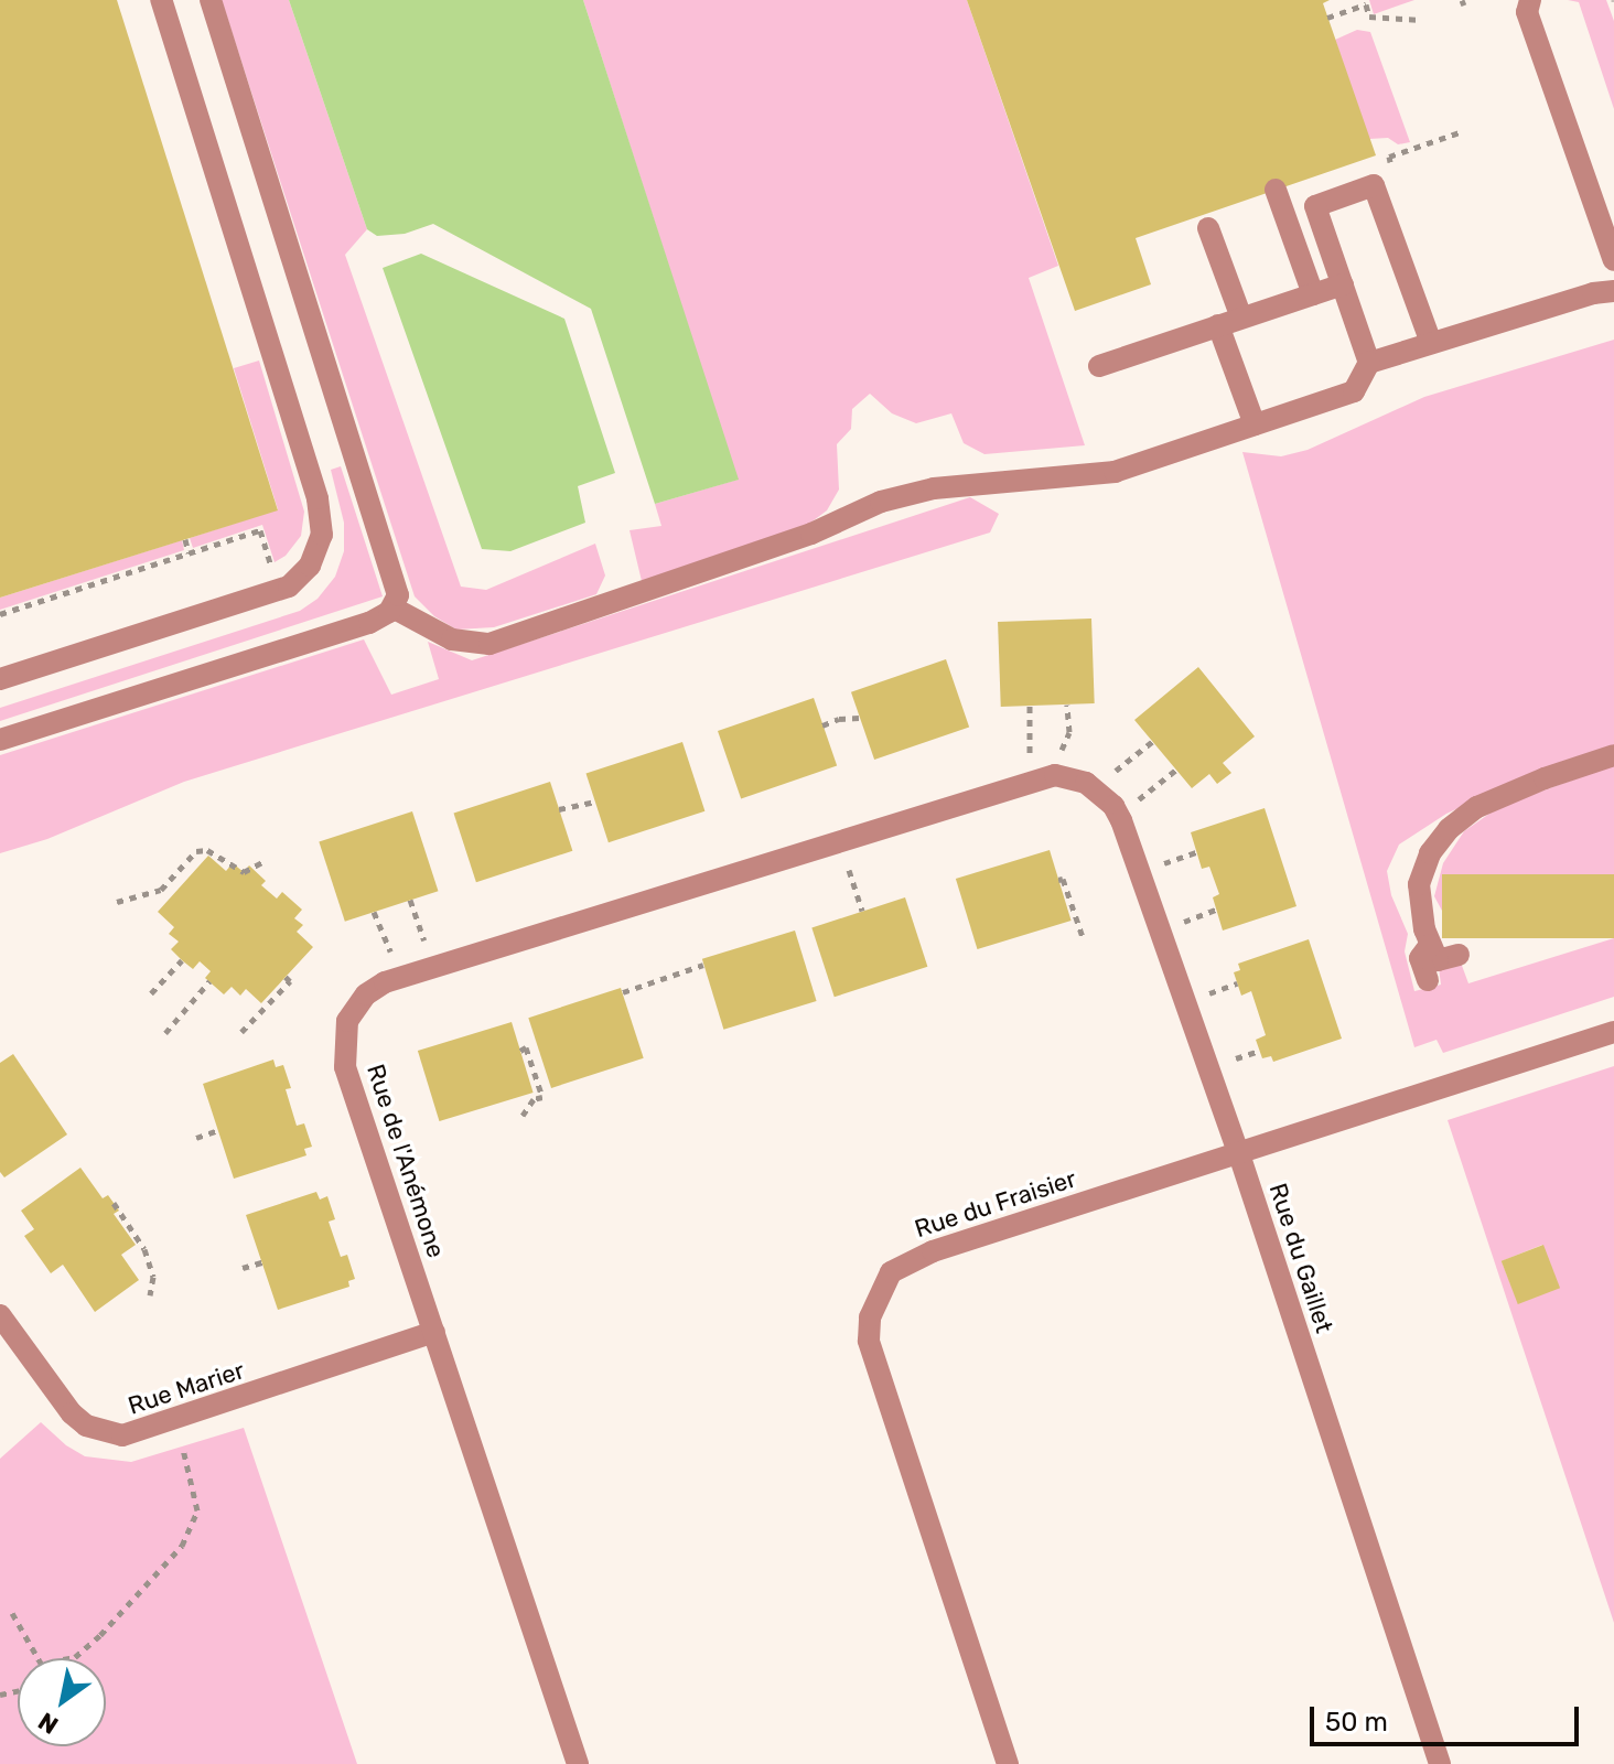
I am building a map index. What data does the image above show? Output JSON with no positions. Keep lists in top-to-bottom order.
{
  "streets": {
    "street": [
      "Rue de l'Anémone",
      "Rue du Fraisier",
      "Rue du Gaillet",
      "Rue Marier"
    ]
  },
  "crossings": [
    ["Rue de l'Anémone", "Rue du Gaillet"],
    ["Rue de l'Anémone", "Rue Marier"],
    ["Rue du Fraisier", "Rue du Gaillet"]
  ],
  "scale_bar": "50 m",
  "north": "bottom left"
}
